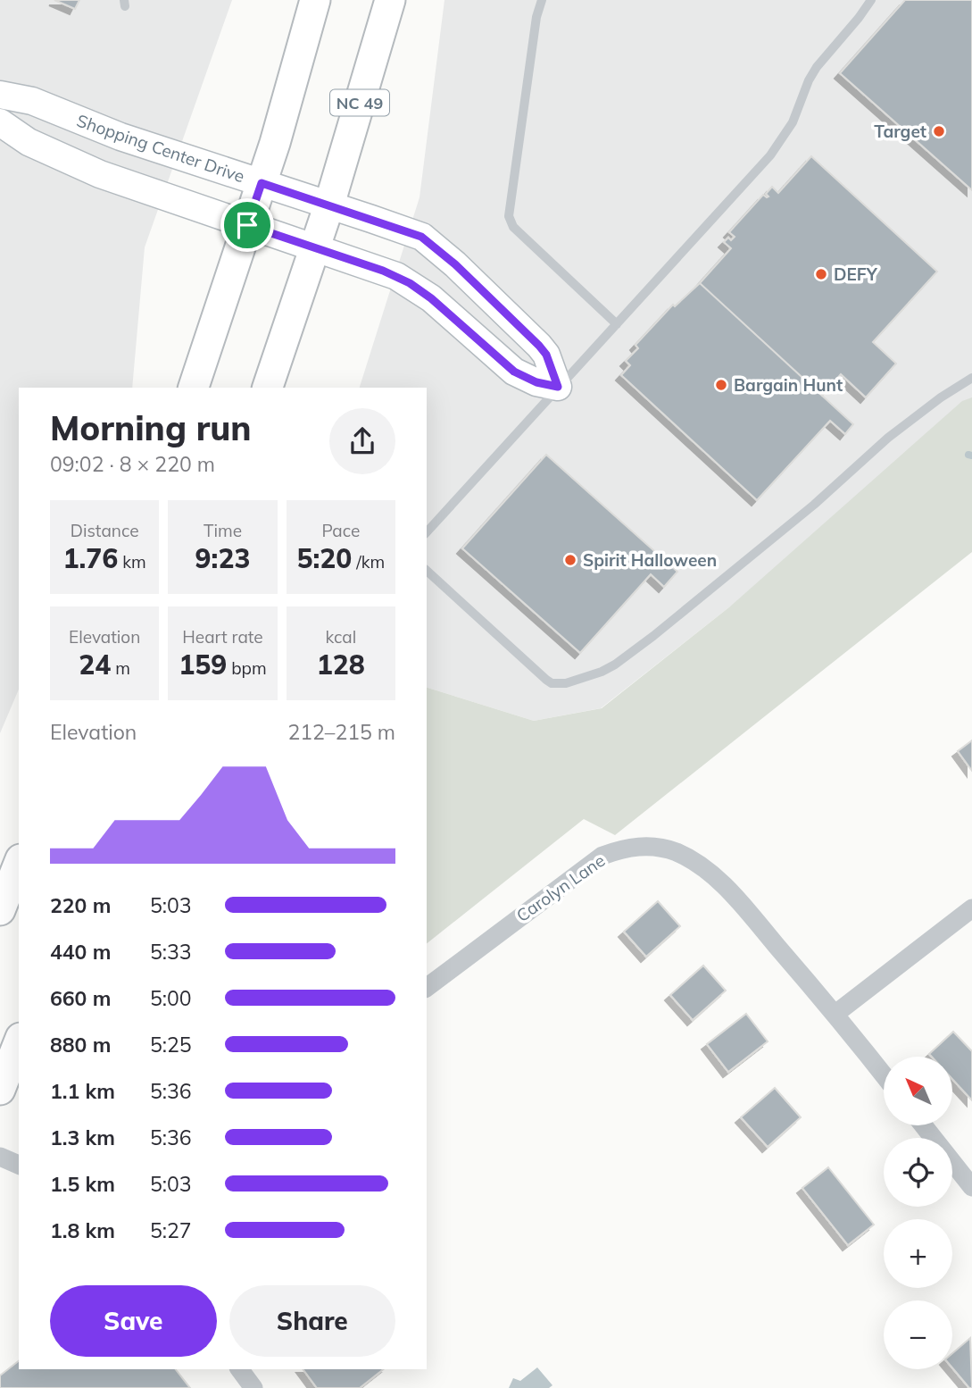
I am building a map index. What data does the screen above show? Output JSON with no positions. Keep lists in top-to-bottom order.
{
  "streets": {
    "main road": ["NC 49"],
    "street": ["Shopping Center Drive", "Carolyn Lane"]
  },
  "crossings": [
    ["NC 49", "Shopping Center Drive"]
  ],
  "places": [
    "Target",
    "DEFY",
    "Bargain Hunt",
    "Spirit Halloween"
  ],
  "north": "top left",
  "page": {
    "heading": ["Morning run", "09:02 · 8 × 220 m"],
    "stats": [
      ["Distance", "1.76 km"],
      ["Time", "9:23"],
      ["Pace", "5:20 /km"],
      ["Elevation", "24 m"],
      ["Heart rate", "159 bpm"],
      ["kcal", "128"]
    ],
    "chart": ["Elevation", "212–215 m"],
    "list": [
      {
        "name": "220 m",
        "note": "5:03"
      },
      {
        "name": "440 m",
        "note": "5:33"
      },
      {
        "name": "660 m",
        "note": "5:00"
      },
      {
        "name": "880 m",
        "note": "5:25"
      },
      {
        "name": "1.1 km",
        "note": "5:36"
      },
      {
        "name": "1.3 km",
        "note": "5:36"
      },
      {
        "name": "1.5 km",
        "note": "5:03"
      },
      {
        "name": "1.8 km",
        "note": "5:27"
      }
    ],
    "map_buttons": ["+", "−"],
    "buttons": ["Save", "Share"]
  }
}
